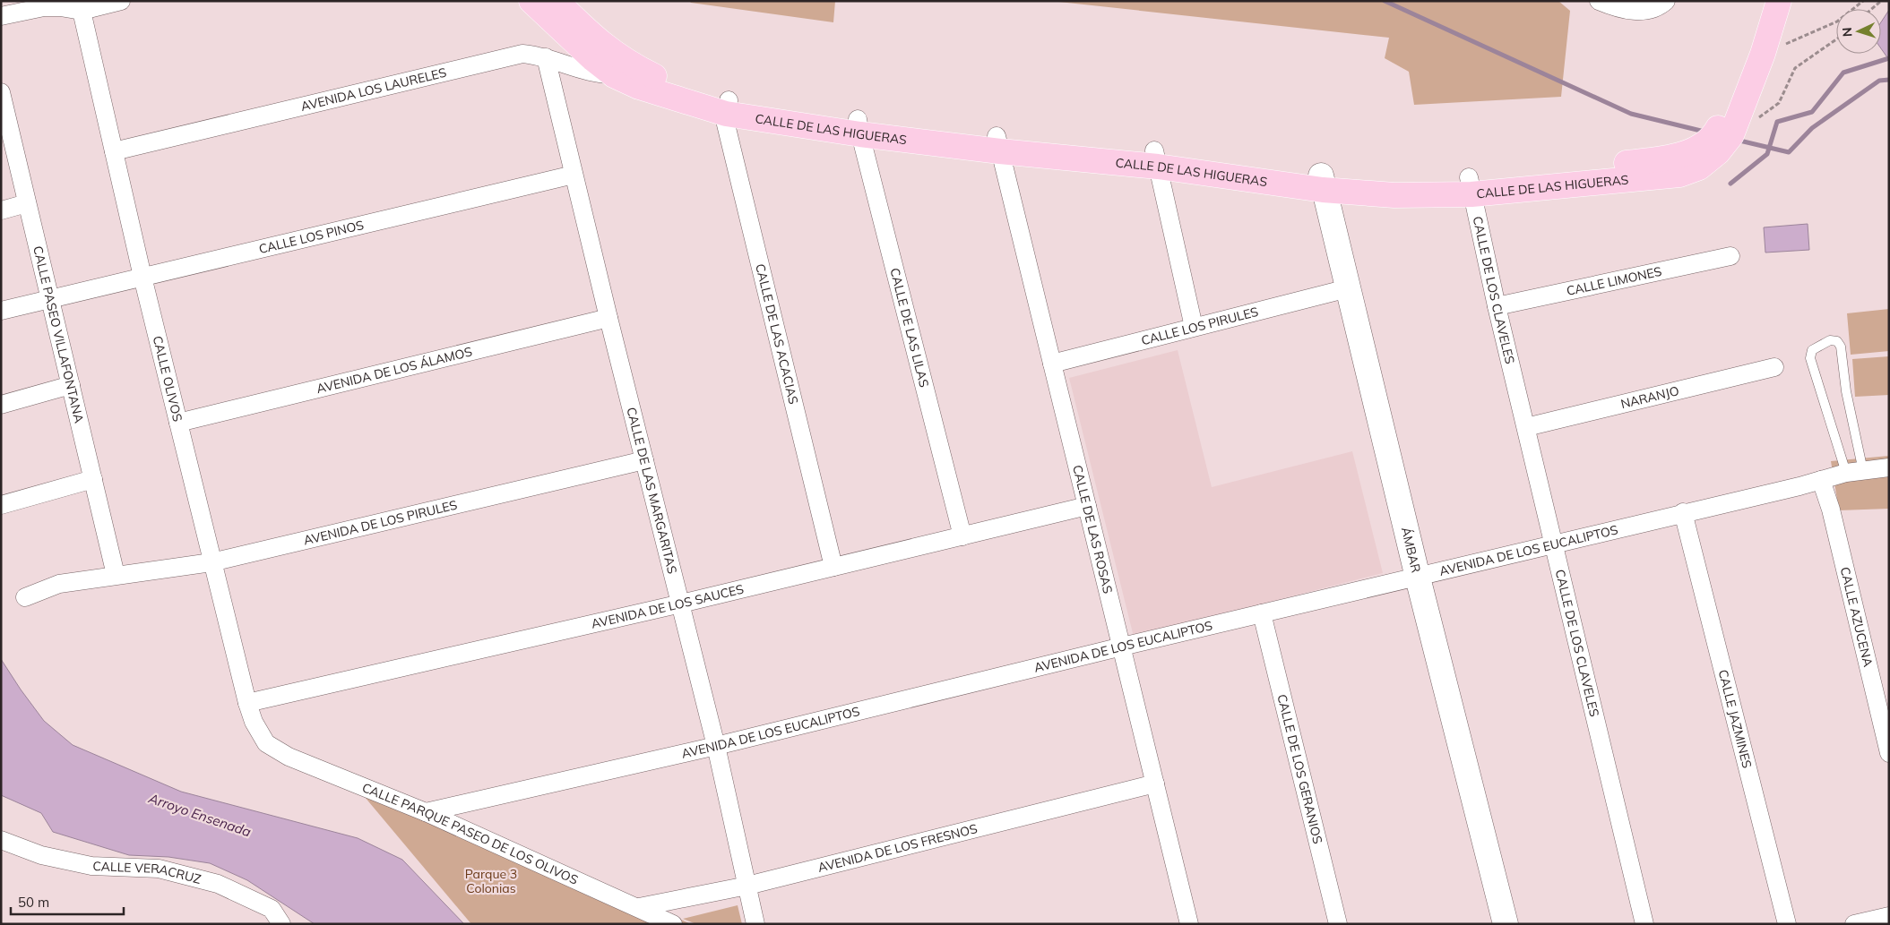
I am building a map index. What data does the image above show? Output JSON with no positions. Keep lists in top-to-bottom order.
{
  "streets": {
    "main road": ["CALLE DE LAS HIGUERAS", "ÁMBAR"],
    "street": [
      "AVENIDA LOS LAURELES",
      "CALLE LOS PINOS",
      "CALLE LIMONES",
      "CALLE DE LOS CLAVELES",
      "CALLE LOS PIRULES",
      "CALLE DE LAS LILAS",
      "CALLE DE LAS ACACIAS",
      "CALLE PASEO VILLAFONTANA",
      "AVENIDA DE LOS ÁLAMOS",
      "CALLE OLIVOS",
      "NARANJO",
      "CALLE DE LAS MARGARITAS",
      "AVENIDA DE LOS PIRULES",
      "CALLE DE LAS ROSAS",
      "AVENIDA DE LOS EUCALIPTOS",
      "AVENIDA DE LOS SAUCES",
      "CALLE AZUCENA",
      "CALLE JAZMINES",
      "CALLE DE LOS GERANIOS",
      "CALLE PARQUE PASEO DE LOS OLIVOS",
      "AVENIDA DE LOS FRESNOS",
      "CALLE VERACRUZ"
    ]
  },
  "crossings": [
    ["AVENIDA LOS LAURELES", "CALLE DE LAS HIGUERAS"],
    ["AVENIDA LOS LAURELES", "CALLE OLIVOS"],
    ["AVENIDA LOS LAURELES", "CALLE DE LAS MARGARITAS"],
    ["CALLE DE LAS HIGUERAS", "CALLE DE LOS CLAVELES"],
    ["CALLE DE LAS HIGUERAS", "CALLE DE LAS LILAS"],
    ["CALLE DE LAS HIGUERAS", "CALLE DE LAS ACACIAS"],
    ["CALLE DE LAS HIGUERAS", "CALLE DE LAS ROSAS"],
    ["CALLE DE LAS HIGUERAS", "ÁMBAR"],
    ["CALLE LOS PINOS", "CALLE PASEO VILLAFONTANA"],
    ["CALLE LOS PINOS", "CALLE OLIVOS"],
    ["CALLE LOS PINOS", "CALLE DE LAS MARGARITAS"],
    ["CALLE LIMONES", "CALLE DE LOS CLAVELES"],
    ["CALLE DE LOS CLAVELES", "NARANJO"],
    ["CALLE DE LOS CLAVELES", "AVENIDA DE LOS EUCALIPTOS"],
    ["CALLE LOS PIRULES", "CALLE DE LAS ROSAS"],
    ["CALLE LOS PIRULES", "ÁMBAR"],
    ["CALLE DE LAS LILAS", "AVENIDA DE LOS SAUCES"],
    ["CALLE DE LAS ACACIAS", "AVENIDA DE LOS SAUCES"],
    ["CALLE PASEO VILLAFONTANA", "AVENIDA DE LOS PIRULES"],
    ["AVENIDA DE LOS ÁLAMOS", "CALLE OLIVOS"],
    ["AVENIDA DE LOS ÁLAMOS", "CALLE DE LAS MARGARITAS"],
    ["CALLE OLIVOS", "AVENIDA DE LOS PIRULES"],
    ["CALLE OLIVOS", "AVENIDA DE LOS SAUCES"],
    ["CALLE OLIVOS", "CALLE PARQUE PASEO DE LOS OLIVOS"],
    ["CALLE DE LAS MARGARITAS", "AVENIDA DE LOS PIRULES"],
    ["CALLE DE LAS MARGARITAS", "AVENIDA DE LOS EUCALIPTOS"],
    ["CALLE DE LAS MARGARITAS", "AVENIDA DE LOS SAUCES"],
    ["CALLE DE LAS MARGARITAS", "AVENIDA DE LOS FRESNOS"],
    ["CALLE DE LAS ROSAS", "AVENIDA DE LOS EUCALIPTOS"],
    ["CALLE DE LAS ROSAS", "AVENIDA DE LOS SAUCES"],
    ["CALLE DE LAS ROSAS", "AVENIDA DE LOS FRESNOS"],
    ["ÁMBAR", "AVENIDA DE LOS EUCALIPTOS"],
    ["AVENIDA DE LOS EUCALIPTOS", "CALLE AZUCENA"],
    ["AVENIDA DE LOS EUCALIPTOS", "CALLE JAZMINES"],
    ["AVENIDA DE LOS EUCALIPTOS", "CALLE DE LOS GERANIOS"],
    ["AVENIDA DE LOS EUCALIPTOS", "CALLE PARQUE PASEO DE LOS OLIVOS"],
    ["CALLE PARQUE PASEO DE LOS OLIVOS", "AVENIDA DE LOS FRESNOS"]
  ],
  "water": ["Arroyo Ensenada"],
  "parks": ["Parque 3 Colonias"],
  "scale_bar": "50 m",
  "north": "left"
}
